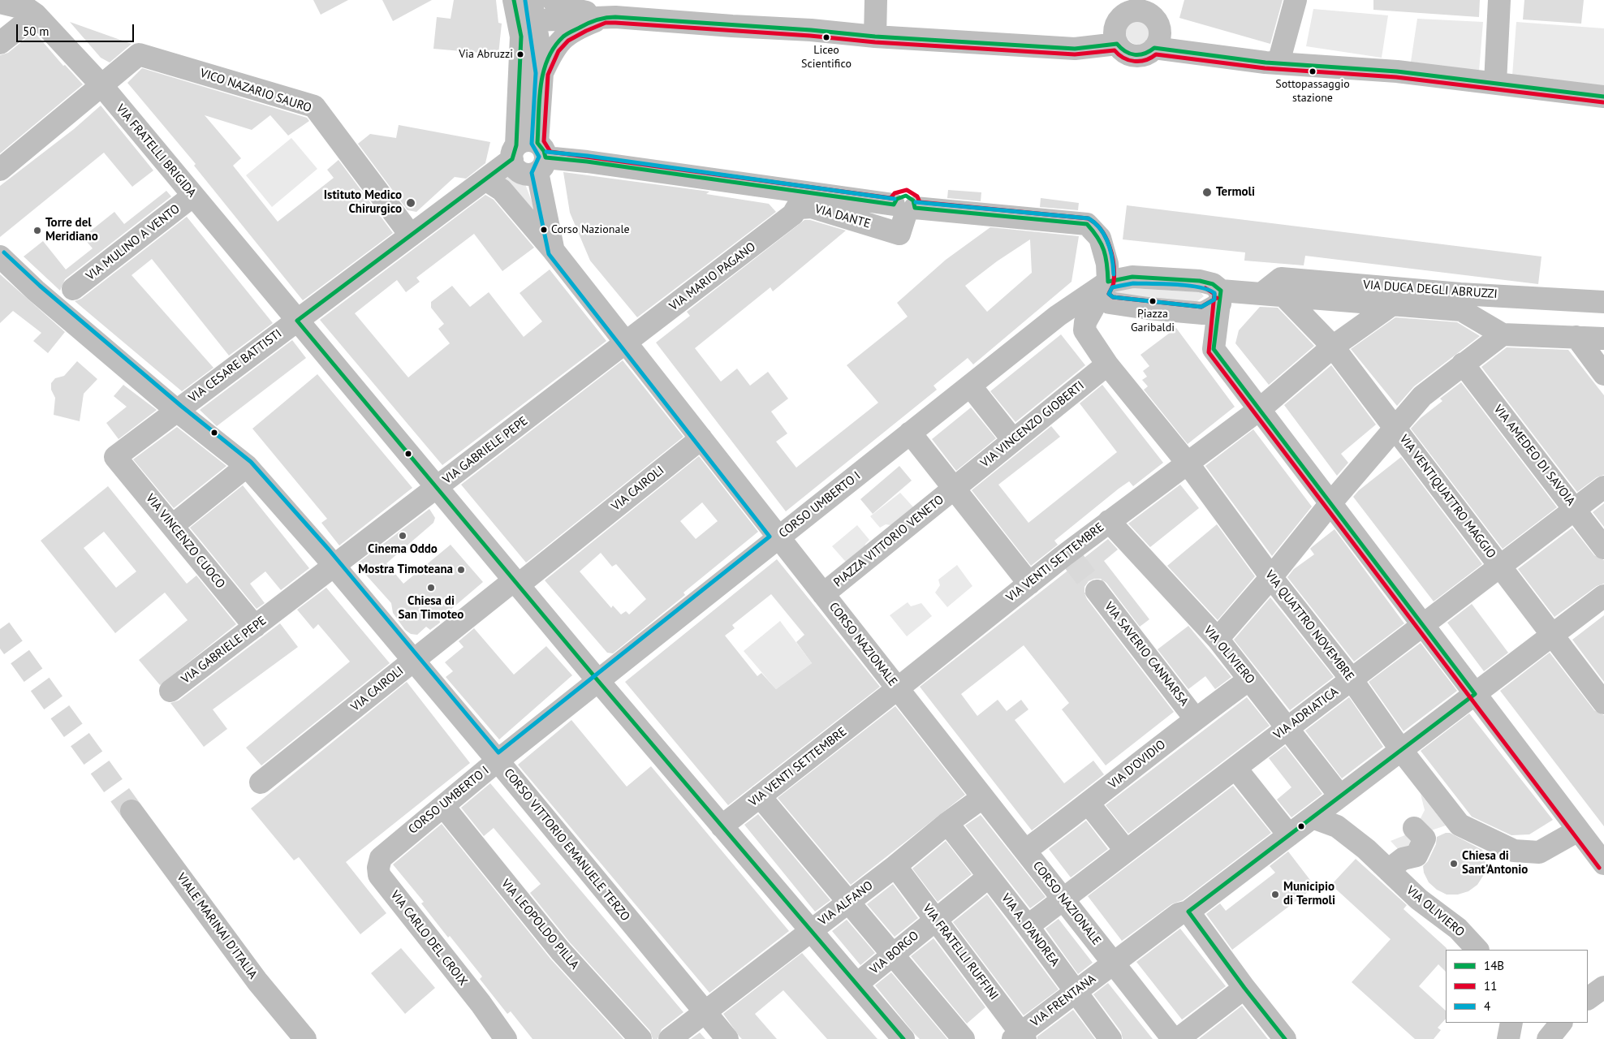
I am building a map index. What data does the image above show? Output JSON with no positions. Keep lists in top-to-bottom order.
{
  "streets": {
    "main road": ["VIALE MARINAI D'ITALIA"],
    "street": [
      "VICO NAZARIO SAURO",
      "VIA FRATELLI BRIGIDA",
      "VIA DANTE",
      "VIA MULINO A VENTO",
      "VIA MARIO PAGANO",
      "VIA DUCA DEGLI ABRUZZI",
      "VIA CESARE BATTISTI",
      "VIA VINCENZO GIOBERTI",
      "VIA GABRIELE PEPE",
      "VIA AMEDEO DI SAVOIA",
      "VIA CAIROLI",
      "VIA VENTIQUATTRO MAGGIO",
      "CORSO UMBERTO I",
      "VIA VINCENZO CUOCO",
      "PIAZZA VITTORIO VENETO",
      "VIA VENTI SETTEMBRE",
      "VIA QUATTRO NOVEMBRE",
      "CORSO NAZIONALE",
      "VIA SAVERIO CANNARSA",
      "VIA OLIVIERO",
      "VIA ADRIATICA",
      "VIA D'OVIDIO",
      "CORSO VITTORIO EMANUELE TERZO",
      "VIA ALFANO",
      "VIA LEOPOLDO PILLA",
      "VIA A. D'ANDREA",
      "VIA CARLO DEL CROIX",
      "VIA FRATELLI RUFFINI",
      "VIA BORGO",
      "VIA FRENTANA"
    ]
  },
  "crossings": [
    ["VICO NAZARIO SAURO", "VIA FRATELLI BRIGIDA"],
    ["VICO NAZARIO SAURO", "VIA CESARE BATTISTI"],
    ["VIA FRATELLI BRIGIDA", "VIA MULINO A VENTO"],
    ["VIA FRATELLI BRIGIDA", "VIA CESARE BATTISTI"],
    ["VIA FRATELLI BRIGIDA", "VIA GABRIELE PEPE"],
    ["VIA FRATELLI BRIGIDA", "VIA CAIROLI"],
    ["VIA FRATELLI BRIGIDA", "CORSO UMBERTO I"],
    ["VIA FRATELLI BRIGIDA", "VIA VENTI SETTEMBRE"],
    ["VIA FRATELLI BRIGIDA", "VIA ALFANO"],
    ["VIA FRATELLI BRIGIDA", "VIA BORGO"],
    ["VIA DANTE", "VIA MARIO PAGANO"],
    ["VIA DANTE", "VIA CESARE BATTISTI"],
    ["VIA DANTE", "CORSO UMBERTO I"],
    ["VIA DANTE", "VIA QUATTRO NOVEMBRE"],
    ["VIA DANTE", "CORSO NAZIONALE"],
    ["VIA MARIO PAGANO", "VIA GABRIELE PEPE"],
    ["VIA MARIO PAGANO", "CORSO NAZIONALE"],
    ["VIA DUCA DEGLI ABRUZZI", "VIA VENTIQUATTRO MAGGIO"],
    ["VIA DUCA DEGLI ABRUZZI", "VIA VENTI SETTEMBRE"],
    ["VIA CESARE BATTISTI", "VIA VINCENZO CUOCO"],
    ["VIA CESARE BATTISTI", "CORSO NAZIONALE"],
    ["VIA CESARE BATTISTI", "CORSO VITTORIO EMANUELE TERZO"],
    ["VIA VINCENZO GIOBERTI", "PIAZZA VITTORIO VENETO"],
    ["VIA VINCENZO GIOBERTI", "VIA QUATTRO NOVEMBRE"],
    ["VIA GABRIELE PEPE", "VIA VINCENZO CUOCO"],
    ["VIA GABRIELE PEPE", "CORSO NAZIONALE"],
    ["VIA GABRIELE PEPE", "CORSO VITTORIO EMANUELE TERZO"],
    ["VIA AMEDEO DI SAVOIA", "VIA ADRIATICA"],
    ["VIA CAIROLI", "CORSO NAZIONALE"],
    ["VIA CAIROLI", "CORSO VITTORIO EMANUELE TERZO"],
    ["VIA VENTIQUATTRO MAGGIO", "VIA VENTI SETTEMBRE"],
    ["VIA VENTIQUATTRO MAGGIO", "VIA ADRIATICA"],
    ["VIA VENTIQUATTRO MAGGIO", "VIA FRENTANA"],
    ["CORSO UMBERTO I", "PIAZZA VITTORIO VENETO"],
    ["CORSO UMBERTO I", "VIA QUATTRO NOVEMBRE"],
    ["CORSO UMBERTO I", "CORSO NAZIONALE"],
    ["CORSO UMBERTO I", "CORSO VITTORIO EMANUELE TERZO"],
    ["CORSO UMBERTO I", "VIA LEOPOLDO PILLA"],
    ["CORSO UMBERTO I", "VIA CARLO DEL CROIX"],
    ["PIAZZA VITTORIO VENETO", "VIA VENTI SETTEMBRE"],
    ["PIAZZA VITTORIO VENETO", "CORSO NAZIONALE"],
    ["VIA VENTI SETTEMBRE", "VIA QUATTRO NOVEMBRE"],
    ["VIA VENTI SETTEMBRE", "CORSO NAZIONALE"],
    ["VIA VENTI SETTEMBRE", "VIA OLIVIERO"],
    ["VIA QUATTRO NOVEMBRE", "VIA ADRIATICA"],
    ["VIA QUATTRO NOVEMBRE", "VIA FRENTANA"],
    ["CORSO NAZIONALE", "VIA ADRIATICA"],
    ["CORSO NAZIONALE", "VIA D'OVIDIO"],
    ["CORSO NAZIONALE", "VIA ALFANO"],
    ["CORSO NAZIONALE", "VIA FRENTANA"],
    ["VIA SAVERIO CANNARSA", "VIA D'OVIDIO"],
    ["VIA OLIVIERO", "VIA ADRIATICA"],
    ["VIA OLIVIERO", "VIA D'OVIDIO"],
    ["VIA OLIVIERO", "VIA FRENTANA"],
    ["VIA ADRIATICA", "VIA A. D'ANDREA"],
    ["CORSO VITTORIO EMANUELE TERZO", "VIA ALFANO"],
    ["VIA ALFANO", "VIA A. D'ANDREA"],
    ["VIA ALFANO", "VIA FRATELLI RUFFINI"],
    ["VIA A. D'ANDREA", "VIA BORGO"],
    ["VIA A. D'ANDREA", "VIA FRENTANA"],
    ["VIA FRATELLI RUFFINI", "VIA BORGO"],
    ["VIA FRATELLI RUFFINI", "VIA FRENTANA"]
  ],
  "places": [
    "Liceo Scientifico",
    "Via Abruzzi",
    "Sottopassaggio stazione",
    "Termoli",
    "Istituto Medico Chirurgico",
    "Corso Nazionale",
    "Torre del Meridiano",
    "Piazza Garibaldi",
    "Cinema Oddo",
    "Mostra Timoteana",
    "Chiesa di San Timoteo",
    "Chiesa di Sant'Antonio",
    "Municipio di Termoli"
  ],
  "lines": ["transit line 14B", "transit line 4", "transit line 11"],
  "legend": ["14B", "11", "4"],
  "scale_bar": "50 m"
}
